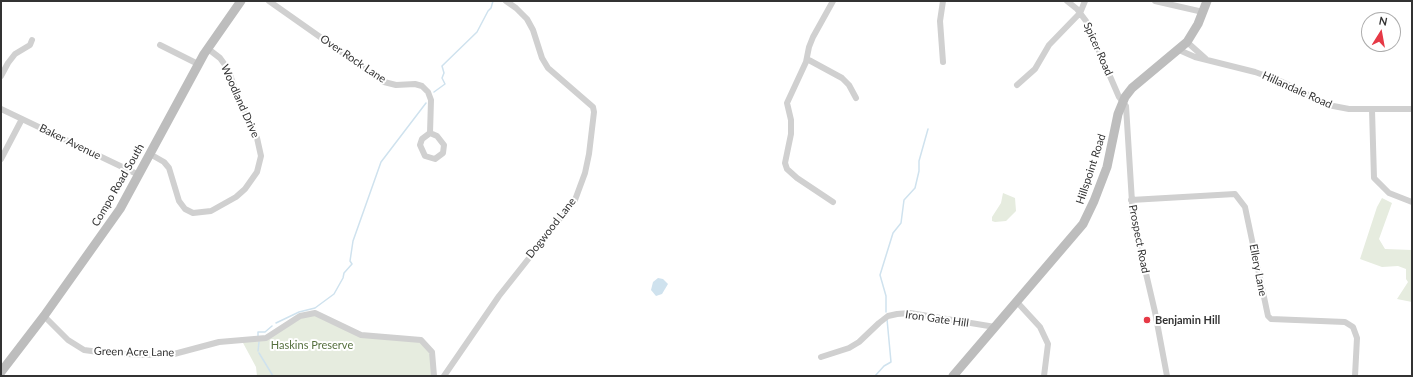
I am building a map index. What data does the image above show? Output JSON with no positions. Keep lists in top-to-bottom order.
{
  "streets": {
    "street": [
      "Spicer Road",
      "Over Rock Lane",
      "Hillandale Road",
      "Woodland Drive",
      "Baker Avenue",
      "Hillspoint Road",
      "Compo Road South",
      "Dogwood Lane",
      "Prospect Road",
      "Ellery Lane",
      "Iron Gate Hill",
      "Green Acre Lane"
    ]
  },
  "crossings": [
    ["Spicer Road", "Hillspoint Road"],
    ["Spicer Road", "Prospect Road"],
    ["Hillandale Road", "Hillspoint Road"],
    ["Woodland Drive", "Compo Road South"],
    ["Baker Avenue", "Compo Road South"],
    ["Hillspoint Road", "Prospect Road"],
    ["Hillspoint Road", "Iron Gate Hill"],
    ["Compo Road South", "Green Acre Lane"],
    ["Dogwood Lane", "Green Acre Lane"],
    ["Prospect Road", "Ellery Lane"]
  ],
  "parks": ["Haskins Preserve"],
  "places": ["Benjamin Hill"],
  "north": "top"
}
